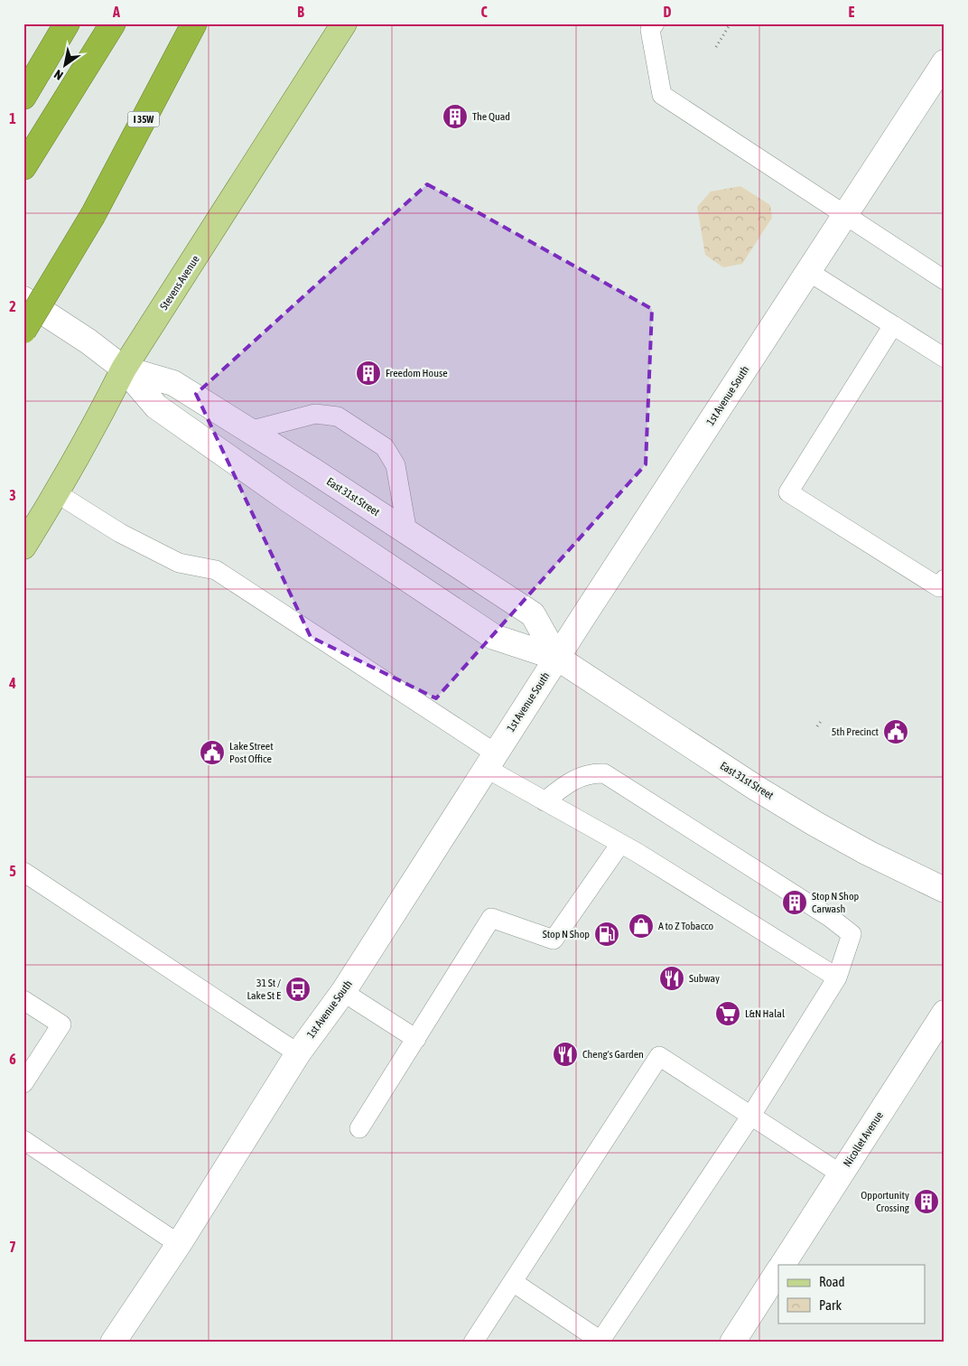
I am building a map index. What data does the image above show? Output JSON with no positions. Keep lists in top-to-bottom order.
{
  "streets": {
    "highway": ["I 35W"],
    "main road": ["Stevens Avenue"],
    "street": ["1st Avenue South", "East 31st Street", "Nicollet Avenue"]
  },
  "crossings": [
    ["Stevens Avenue", "East 31st Street"],
    ["1st Avenue South", "East 31st Street"]
  ],
  "places": {
    "building": [
      "The Quad",
      "Freedom House",
      "Stop N Shop Carwash",
      "Opportunity Crossing"
    ],
    "public building": ["5th Precinct", "Lake Street Post Office"],
    "shop": ["A to Z Tobacco"],
    "fuel station": ["Stop N Shop"],
    "restaurant": ["Subway", "Cheng's Garden"],
    "bus stop": ["31 St / Lake St E"],
    "supermarket": ["L&N Halal"]
  },
  "legend": ["Road", "Park"],
  "north": "bottom left",
  "grid": {
    "columns": [
      "A",
      "B",
      "C",
      "D",
      "E"
    ],
    "rows": [
      "1",
      "2",
      "3",
      "4",
      "5",
      "6",
      "7"
    ]
  }
}
